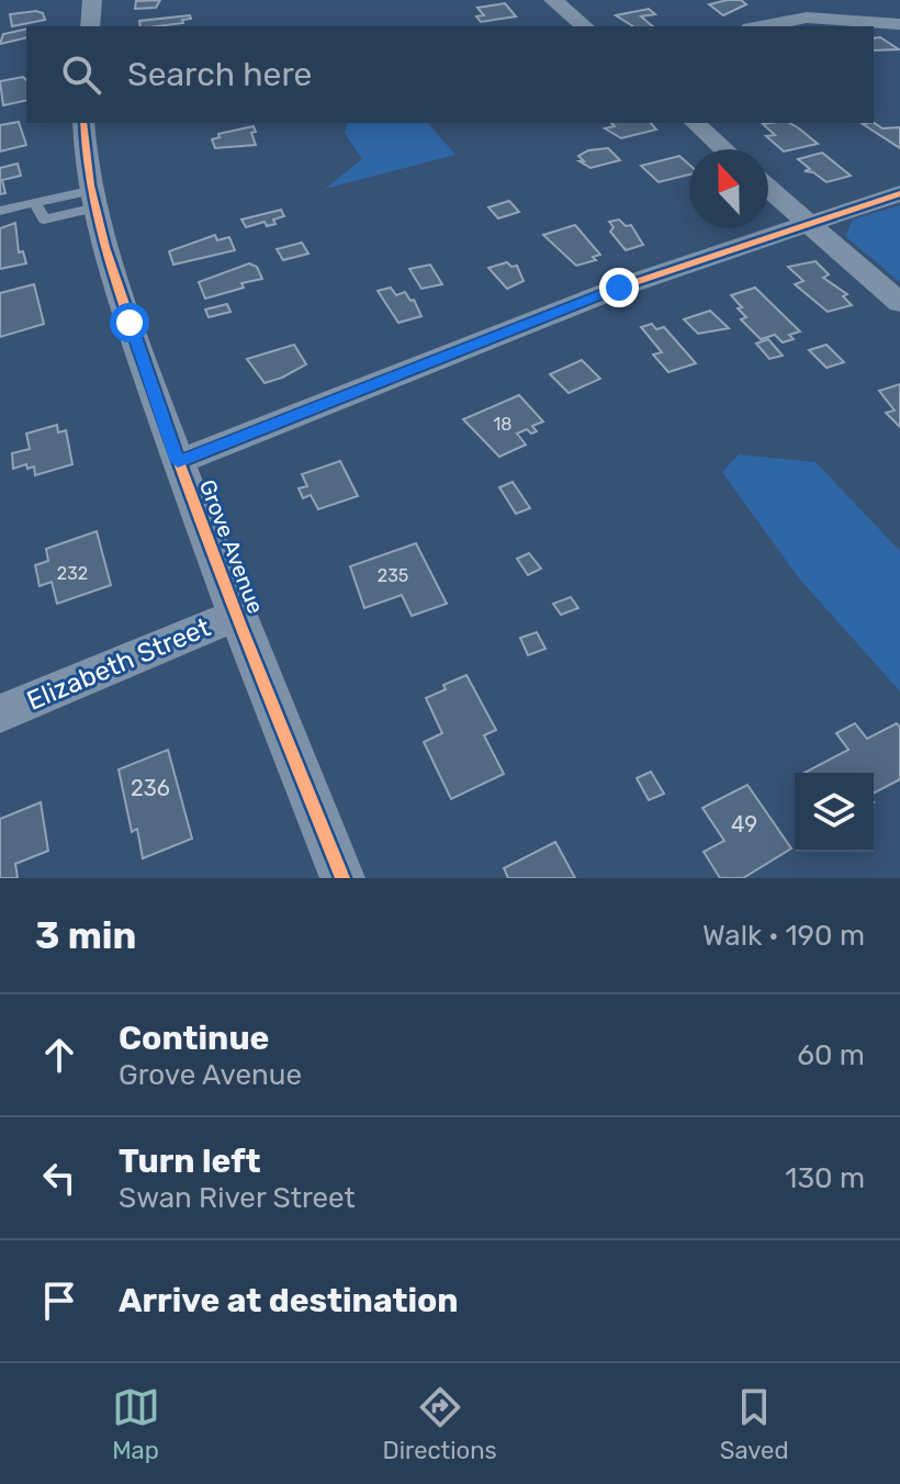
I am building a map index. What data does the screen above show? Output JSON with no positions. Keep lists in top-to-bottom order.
{
  "streets": {
    "street": ["Grove Avenue", "Elizabeth Street"]
  },
  "crossings": [
    ["Grove Avenue", "Elizabeth Street"]
  ],
  "house_numbers": [
    "18",
    "232",
    "235",
    "236",
    "49"
  ],
  "north": "top",
  "page": {
    "search": "Search here",
    "heading": ["3 min", "Walk · 190 m"],
    "list": [
      ["Continue", "Grove Avenue", "60 m"],
      ["Turn left", "Swan River Street", "130 m"],
      "Arrive at destination"
    ],
    "nav": ["Map", "Directions", "Saved"]
  }
}
